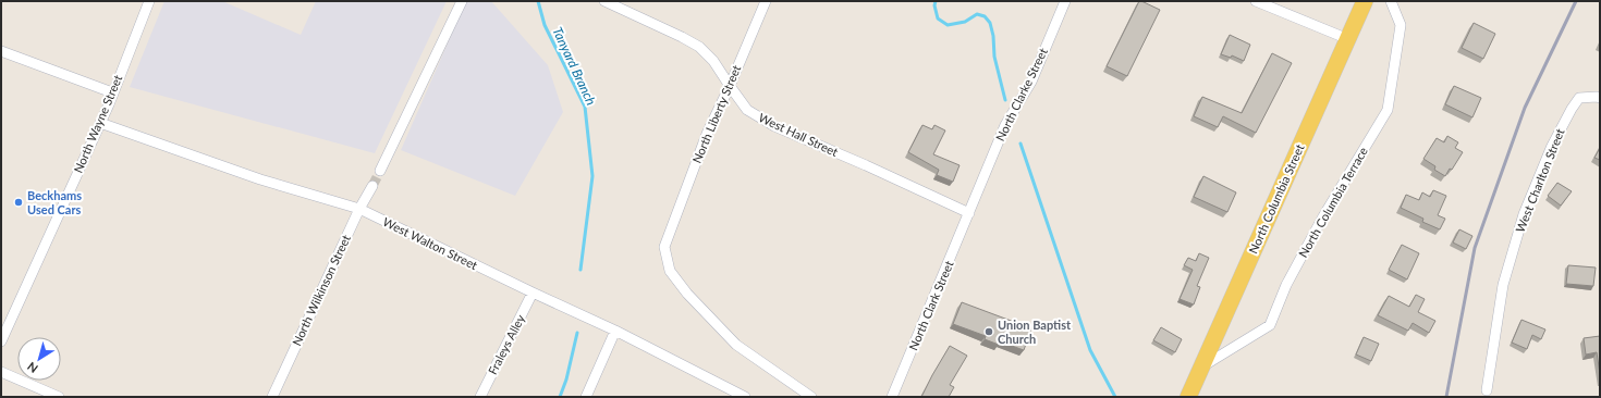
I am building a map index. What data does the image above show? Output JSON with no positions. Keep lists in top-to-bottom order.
{
  "streets": {
    "main road": ["North Columbia Street"],
    "street": [
      "North Clarke Street",
      "North Liberty Street",
      "North Wayne Street",
      "West Hall Street",
      "West Charlton Street",
      "North Columbia Terrace",
      "West Walton Street",
      "North Wilkinson Street",
      "North Clark Street",
      "Fraleys Alley"
    ]
  },
  "crossings": [
    ["North Clarke Street", "West Hall Street"],
    ["North Clarke Street", "North Clark Street"],
    ["North Liberty Street", "West Hall Street"],
    ["North Wayne Street", "West Walton Street"],
    ["West Hall Street", "North Clark Street"],
    ["North Columbia Street", "North Columbia Terrace"],
    ["West Walton Street", "North Wilkinson Street"],
    ["West Walton Street", "Fraleys Alley"]
  ],
  "water": ["Tanyard Branch"],
  "places": ["Beckhams Used Cars", "Union Baptist Church"],
  "north": "bottom left"
}
